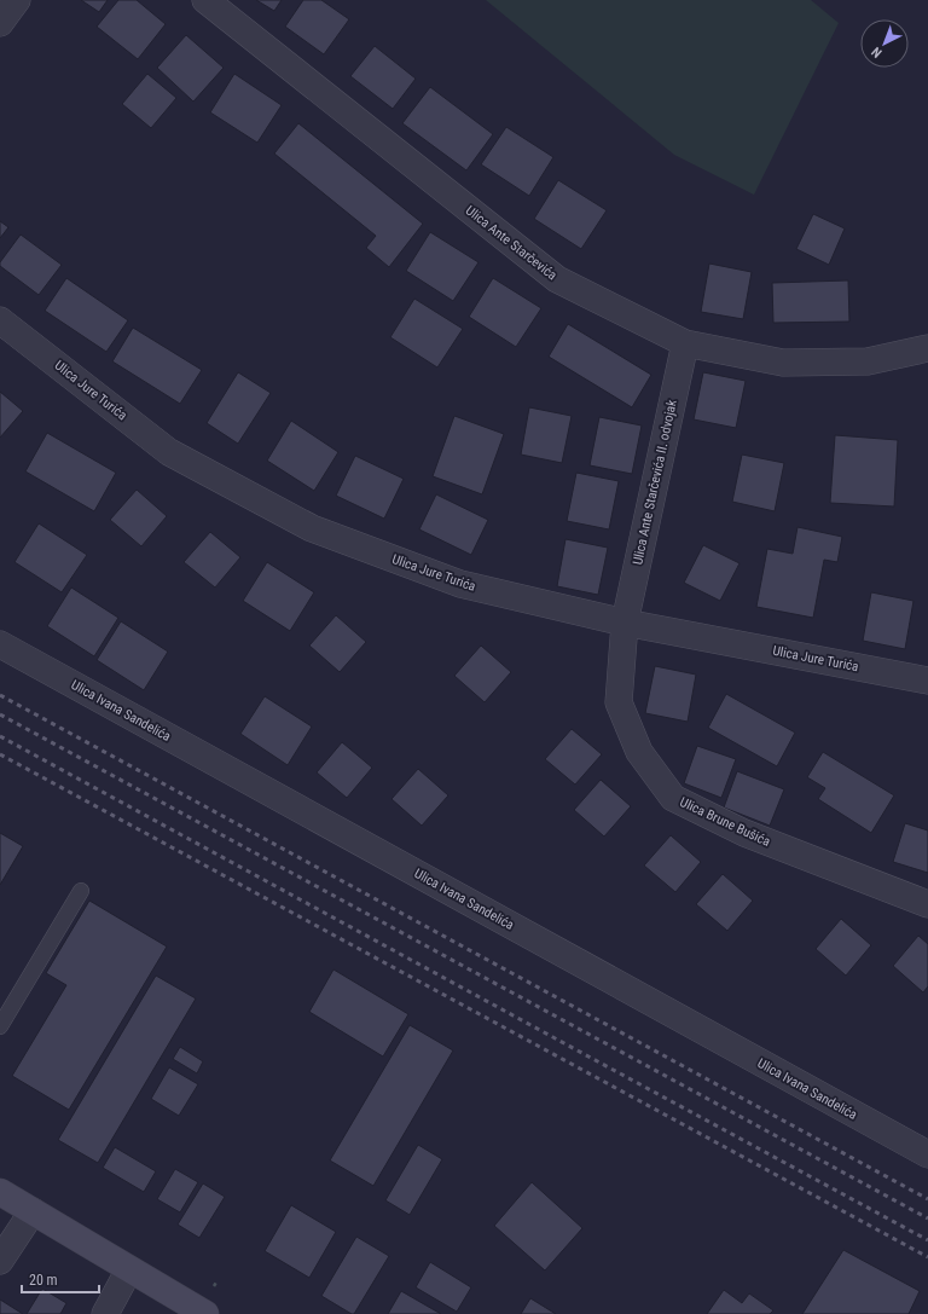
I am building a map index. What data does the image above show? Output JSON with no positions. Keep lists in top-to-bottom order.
{
  "streets": {
    "street": [
      "Ulica Ante Starčevića",
      "Ulica Jure Turića",
      "Ulica Ante Starčevića II. odvojak",
      "Ulica Ivana Sandelića",
      "Ulica Brune Bušića"
    ]
  },
  "crossings": [
    ["Ulica Ante Starčevića", "Ulica Ante Starčevića II. odvojak"],
    ["Ulica Jure Turića", "Ulica Ante Starčevića II. odvojak"],
    ["Ulica Jure Turića", "Ulica Brune Bušića"],
    ["Ulica Ante Starčevića II. odvojak", "Ulica Brune Bušića"]
  ],
  "scale_bar": "20 m",
  "north": "bottom left"
}
